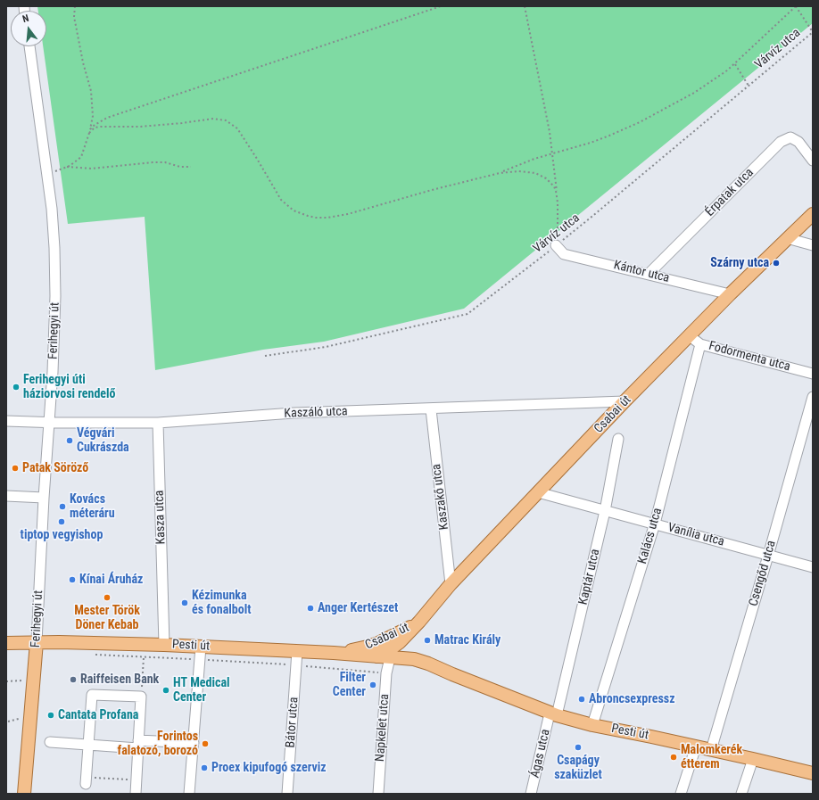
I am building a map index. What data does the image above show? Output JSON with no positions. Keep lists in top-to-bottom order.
{
  "streets": {
    "main road": ["Ferihegyi út", "Csabai út", "Pesti út"],
    "street": [
      "Érpatak utca",
      "Kántor utca",
      "Fodormenta utca",
      "Kaszáló utca",
      "Kaszakő utca",
      "Kasza utca",
      "Vanília utca",
      "Kalács utca",
      "Csengőd utca",
      "Kaptár utca",
      "Bátor utca",
      "Napkelet utca",
      "Ágas utca"
    ],
    "path": ["Várvíz utca"]
  },
  "crossings": [
    ["Várvíz utca", "Kántor utca"],
    ["Érpatak utca", "Kántor utca"],
    ["Kántor utca", "Csabai út"],
    ["Ferihegyi út", "Kaszáló utca"],
    ["Ferihegyi út", "Pesti út"],
    ["Fodormenta utca", "Csabai út"],
    ["Fodormenta utca", "Kalács utca"],
    ["Kaszáló utca", "Csabai út"],
    ["Kaszáló utca", "Kaszakő utca"],
    ["Kaszáló utca", "Kasza utca"],
    ["Csabai út", "Kaszakő utca"],
    ["Csabai út", "Vanília utca"],
    ["Csabai út", "Pesti út"],
    ["Kasza utca", "Pesti út"],
    ["Vanília utca", "Kalács utca"],
    ["Vanília utca", "Csengőd utca"],
    ["Vanília utca", "Kaptár utca"],
    ["Kalács utca", "Pesti út"],
    ["Csengőd utca", "Pesti út"],
    ["Kaptár utca", "Pesti út"],
    ["Kaptár utca", "Ágas utca"],
    ["Pesti út", "Bátor utca"],
    ["Pesti út", "Napkelet utca"],
    ["Pesti út", "Ágas utca"]
  ],
  "places": [
    "Szárny utca",
    "Ferihegyi úti háziorvosi rendelő",
    "Végvári Cukrászda",
    "Patak Söröző",
    "Kovács méteráru",
    "tiptop vegyishop",
    "Kínai Áruház",
    "Mester Török Döner Kebab",
    "Kézimunka és fonalbolt",
    "Anger Kertészet",
    "Matrac Király",
    "Raiffeisen Bank",
    "Filter Center",
    "HT Medical Center",
    "Abroncsexpressz",
    "Cantata Profana",
    "Forintos falatozó, borozó",
    "Csapágy szaküzlet",
    "Malomkerék étterem",
    "Proex kipufogó szerviz"
  ],
  "north": "top"
}
